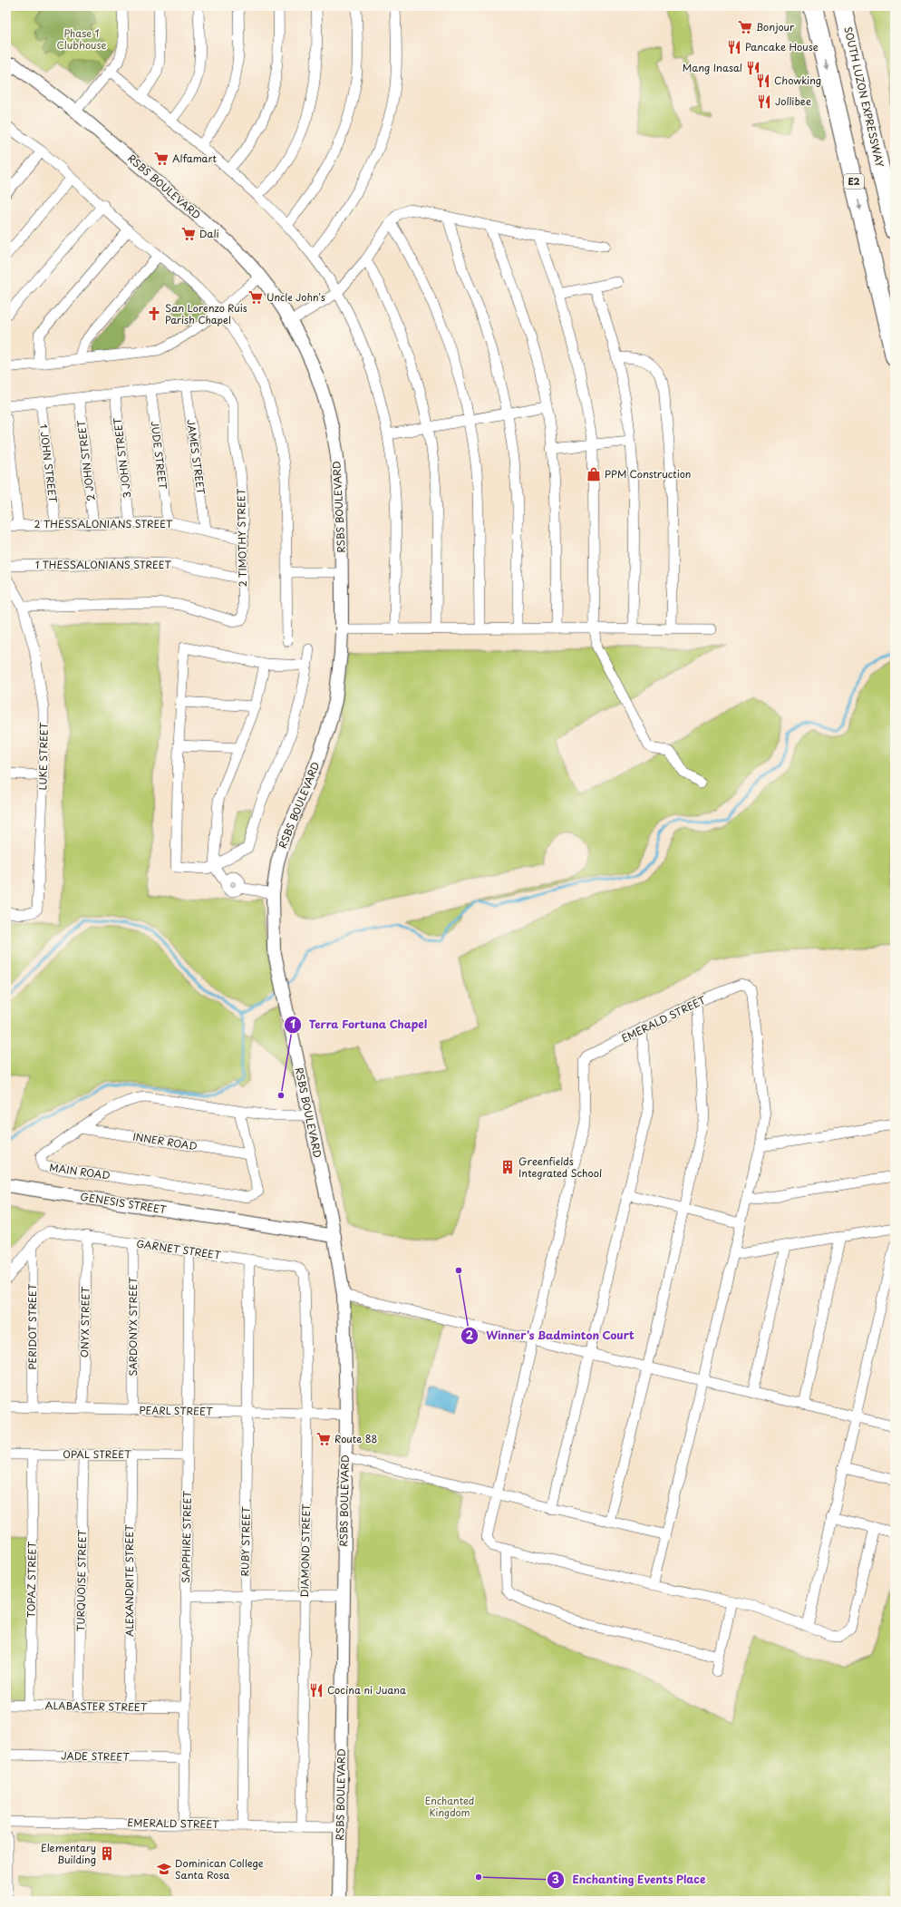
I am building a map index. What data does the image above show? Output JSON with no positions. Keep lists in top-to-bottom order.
{
  "streets": {
    "highway": ["SOUTH LUZON EXPRESSWAY", "E2"],
    "street": [
      "RSBS BOULEVARD",
      "JUDE STREET",
      "JAMES STREET",
      "3 JOHN STREET",
      "2 JOHN STREET",
      "1 JOHN STREET",
      "2 THESSALONIANS STREET",
      "2 TIMOTHY STREET",
      "1 THESSALONIANS STREET",
      "LUKE STREET",
      "EMERALD STREET",
      "INNER ROAD",
      "MAIN ROAD",
      "GENESIS STREET",
      "GARNET STREET",
      "ONYX STREET",
      "PERIDOT STREET",
      "SARDONYX STREET",
      "PEARL STREET",
      "OPAL STREET",
      "SAPPHIRE STREET",
      "RUBY STREET",
      "DIAMOND STREET",
      "TOPAZ STREET",
      "TURQUOISE STREET",
      "ALEXANDRITE STREET",
      "ALABASTER STREET",
      "JADE STREET"
    ]
  },
  "crossings": [
    ["RSBS BOULEVARD", "EMERALD STREET"],
    ["RSBS BOULEVARD", "MAIN ROAD"],
    ["RSBS BOULEVARD", "GENESIS STREET"],
    ["RSBS BOULEVARD", "PEARL STREET"],
    ["JUDE STREET", "2 THESSALONIANS STREET"],
    ["JUDE STREET", "2 TIMOTHY STREET"],
    ["JAMES STREET", "2 THESSALONIANS STREET"],
    ["JAMES STREET", "2 TIMOTHY STREET"],
    ["3 JOHN STREET", "2 THESSALONIANS STREET"],
    ["3 JOHN STREET", "2 TIMOTHY STREET"],
    ["2 JOHN STREET", "2 THESSALONIANS STREET"],
    ["2 JOHN STREET", "2 TIMOTHY STREET"],
    ["1 JOHN STREET", "2 THESSALONIANS STREET"],
    ["1 JOHN STREET", "2 TIMOTHY STREET"],
    ["2 THESSALONIANS STREET", "2 TIMOTHY STREET"],
    ["2 TIMOTHY STREET", "1 THESSALONIANS STREET"],
    ["2 TIMOTHY STREET", "LUKE STREET"],
    ["EMERALD STREET", "SAPPHIRE STREET"],
    ["EMERALD STREET", "RUBY STREET"],
    ["EMERALD STREET", "DIAMOND STREET"],
    ["INNER ROAD", "MAIN ROAD"],
    ["GARNET STREET", "ONYX STREET"],
    ["GARNET STREET", "PERIDOT STREET"],
    ["GARNET STREET", "SARDONYX STREET"],
    ["GARNET STREET", "SAPPHIRE STREET"],
    ["GARNET STREET", "RUBY STREET"],
    ["GARNET STREET", "DIAMOND STREET"],
    ["ONYX STREET", "PEARL STREET"],
    ["PERIDOT STREET", "PEARL STREET"],
    ["SARDONYX STREET", "PEARL STREET"],
    ["PEARL STREET", "SAPPHIRE STREET"],
    ["PEARL STREET", "RUBY STREET"],
    ["PEARL STREET", "DIAMOND STREET"],
    ["OPAL STREET", "SAPPHIRE STREET"],
    ["OPAL STREET", "TOPAZ STREET"],
    ["OPAL STREET", "TURQUOISE STREET"],
    ["OPAL STREET", "ALEXANDRITE STREET"],
    ["SAPPHIRE STREET", "ALABASTER STREET"],
    ["SAPPHIRE STREET", "JADE STREET"],
    ["TOPAZ STREET", "ALABASTER STREET"],
    ["TURQUOISE STREET", "ALABASTER STREET"],
    ["ALEXANDRITE STREET", "ALABASTER STREET"]
  ],
  "parks": ["Phase 1 Clubhouse", "Enchanted Kingdom"],
  "places": {
    "supermarket": [
      "Bonjour",
      "Alfamart",
      "Dali",
      "Uncle John's",
      "Route 88"
    ],
    "restaurant": [
      "Pancake House",
      "Mang Inasal",
      "Chowking",
      "Jollibee",
      "Cocina ni Juana"
    ],
    "church": ["San Lorenzo Ruis Parish Chapel"],
    "shop": ["PPM Construction"],
    "other": ["Terra Fortuna Chapel", "Winner's Badminton Court", "Enchanting Events Place"],
    "building": ["Greenfields Integrated School", "Elementary Building"],
    "school or university": ["Dominican College Santa Rosa"]
  }
}
